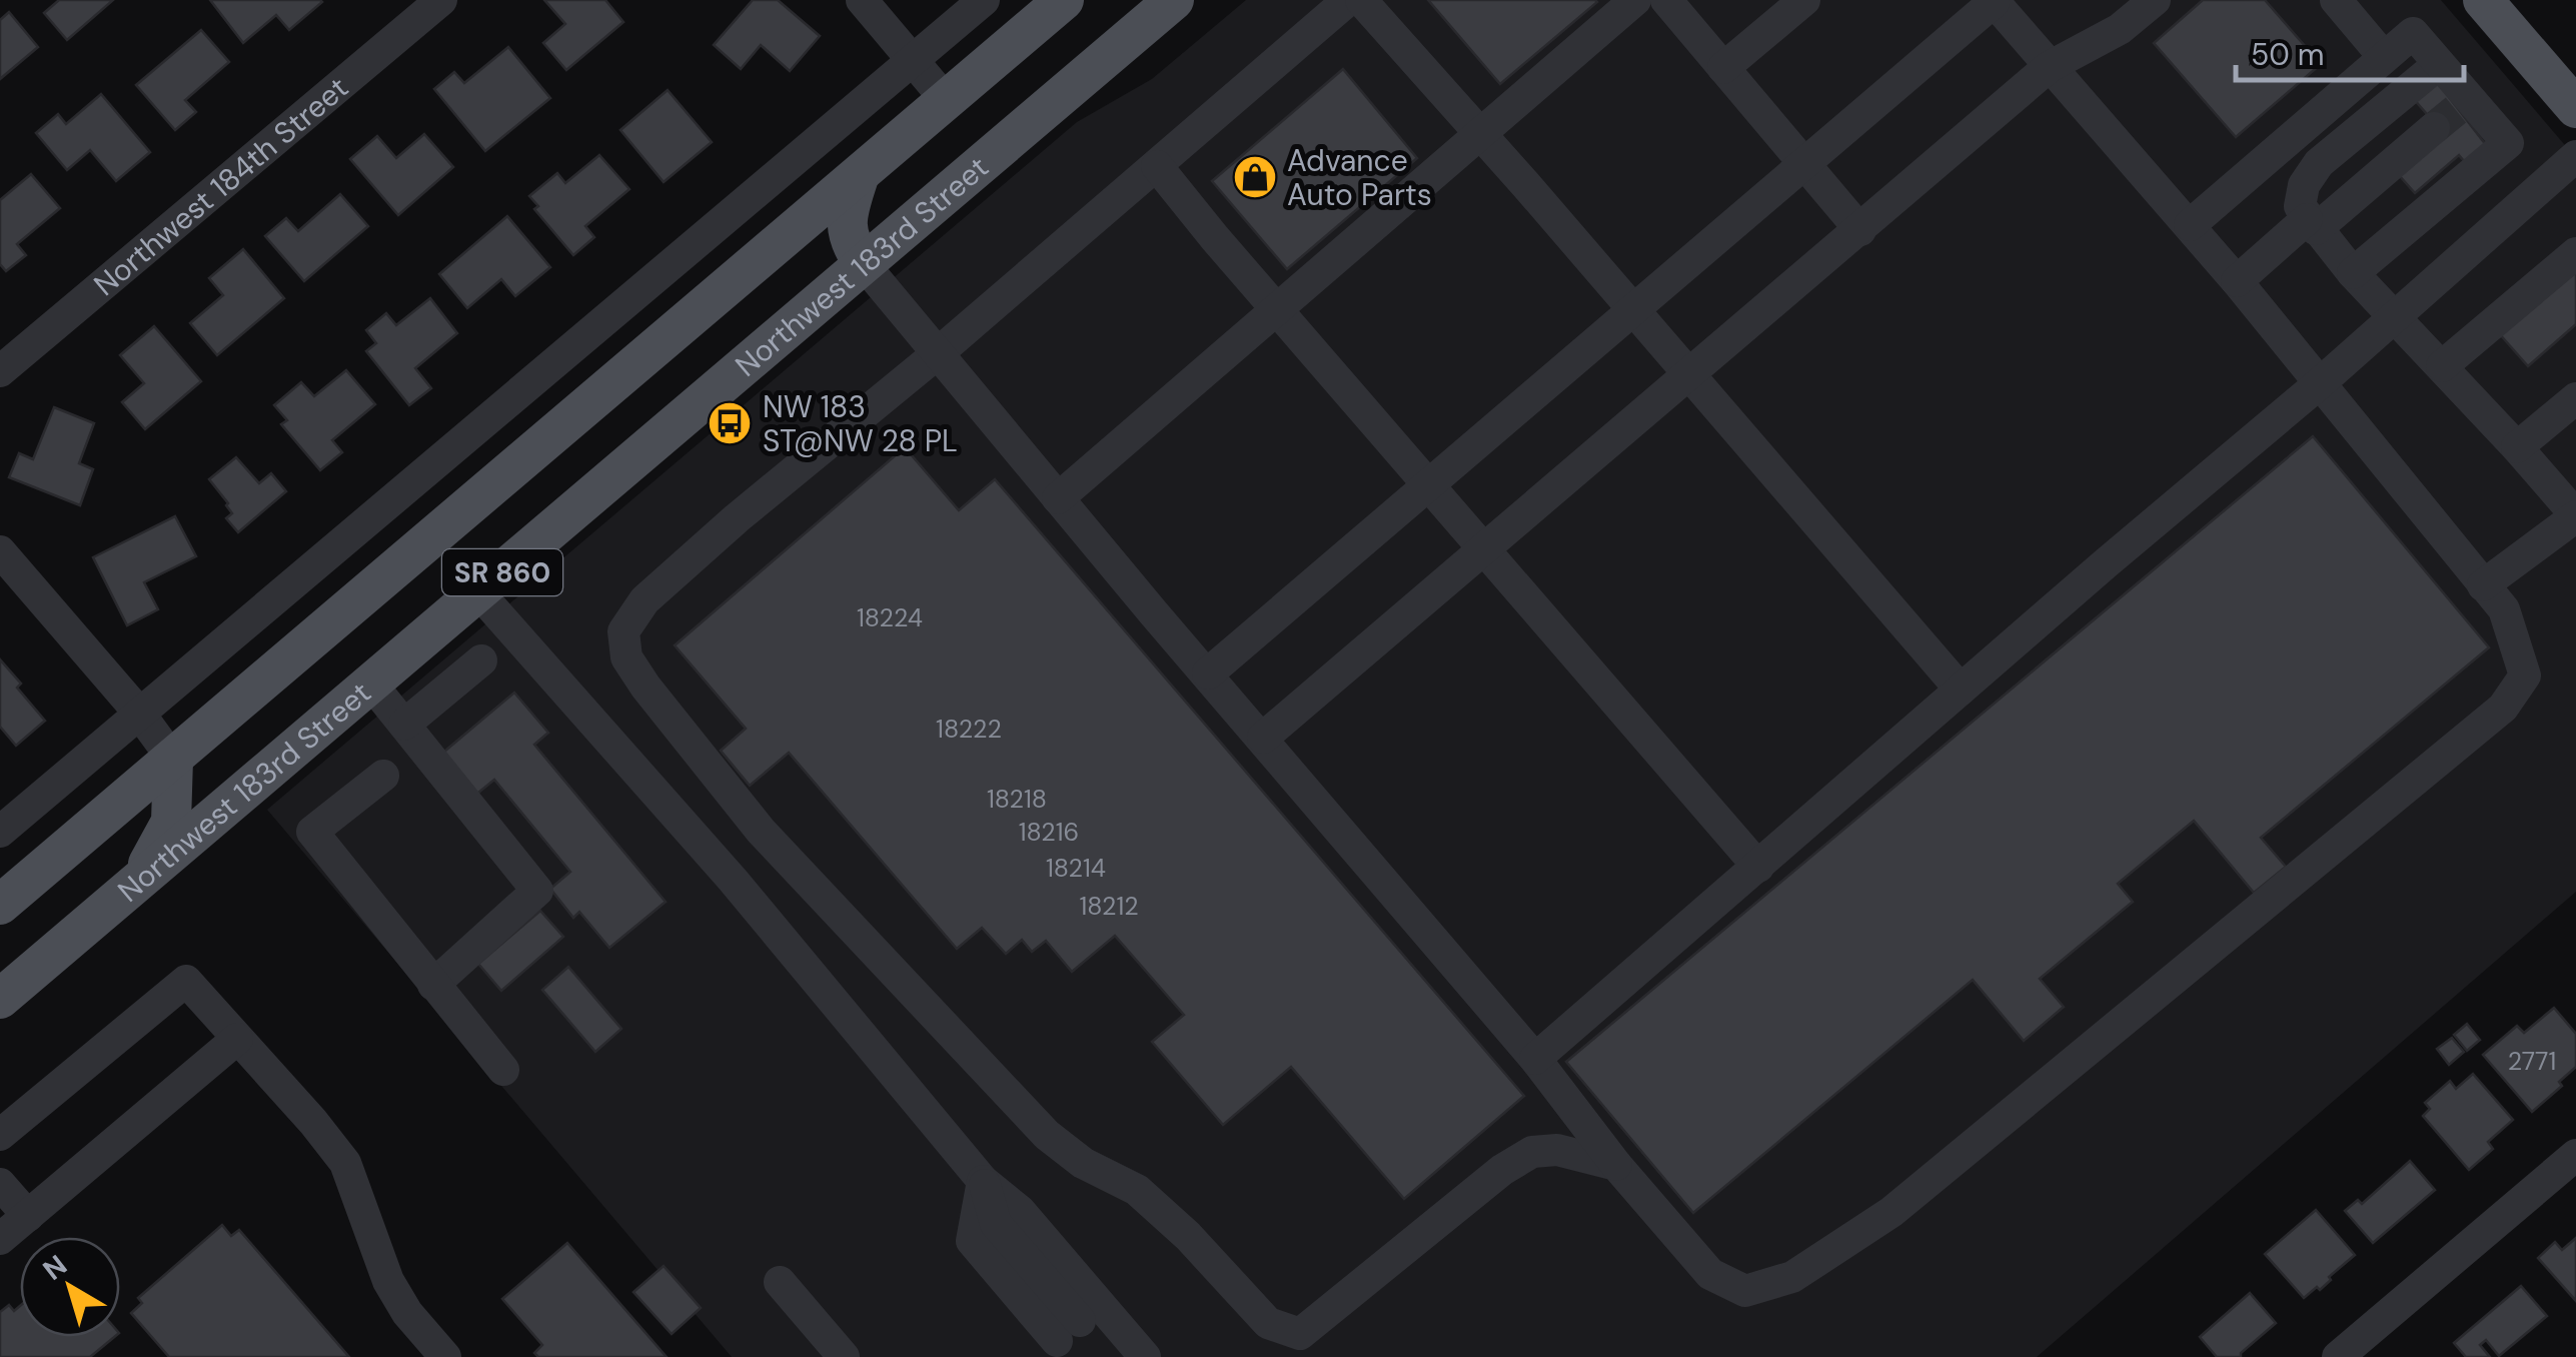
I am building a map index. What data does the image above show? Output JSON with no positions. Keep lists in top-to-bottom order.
{
  "streets": {
    "main road": ["Northwest 183rd Street", "SR 860"],
    "street": ["Northwest 184th Street"]
  },
  "places": {
    "shop": ["Advance Auto Parts"],
    "bus stop": ["NW 183 ST@NW 28 PL"]
  },
  "house_numbers": [
    "18224",
    "18222",
    "18218",
    "18216",
    "18214",
    "18212",
    "2771"
  ],
  "scale_bar": "50 m",
  "north": "top left"
}
